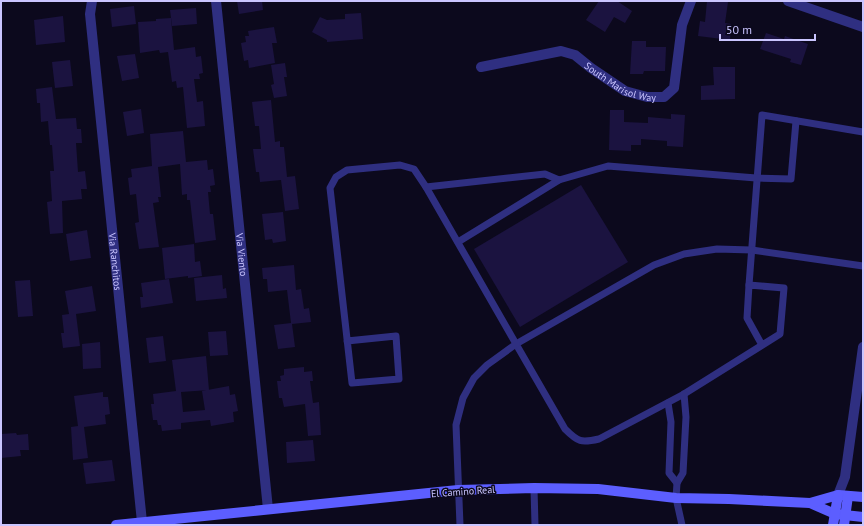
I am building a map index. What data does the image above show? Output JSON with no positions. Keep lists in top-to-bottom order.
{
  "streets": {
    "main road": ["El Camino Real"],
    "street": ["South Marisol Way", "Via Viento", "Via Ranchitos"]
  },
  "crossings": [
    ["Via Viento", "El Camino Real"],
    ["Via Ranchitos", "El Camino Real"]
  ],
  "scale_bar": "50 m"
}
